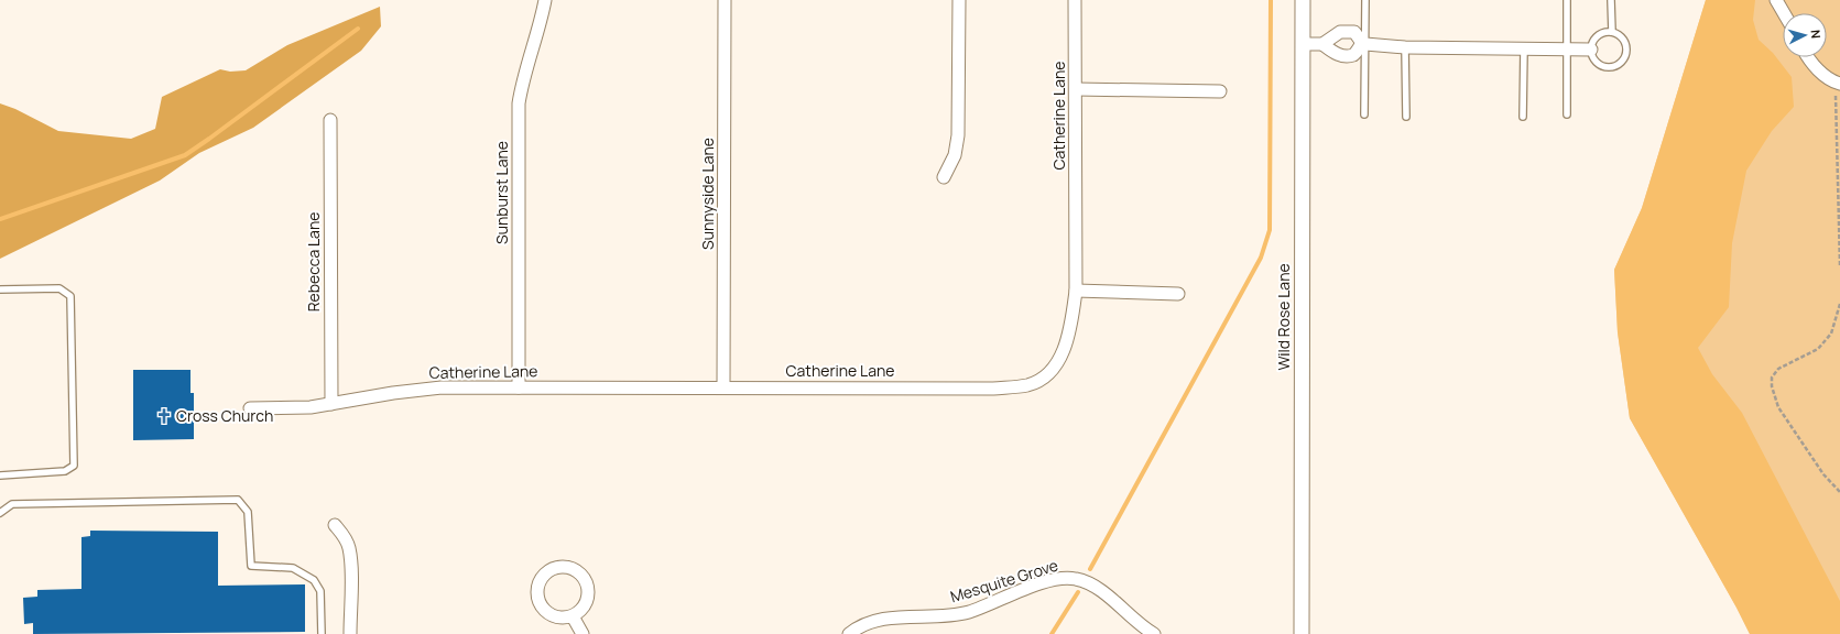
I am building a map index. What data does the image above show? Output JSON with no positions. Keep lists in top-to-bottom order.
{
  "streets": {
    "street": [
      "Catherine Lane",
      "Sunburst Lane",
      "Sunnyside Lane",
      "Rebecca Lane",
      "Wild Rose Lane",
      "Mesquite Grove"
    ]
  },
  "crossings": [
    ["Catherine Lane", "Sunburst Lane"],
    ["Catherine Lane", "Sunnyside Lane"],
    ["Catherine Lane", "Rebecca Lane"]
  ],
  "places": {
    "church": ["Cross Church"]
  },
  "north": "right"
}
